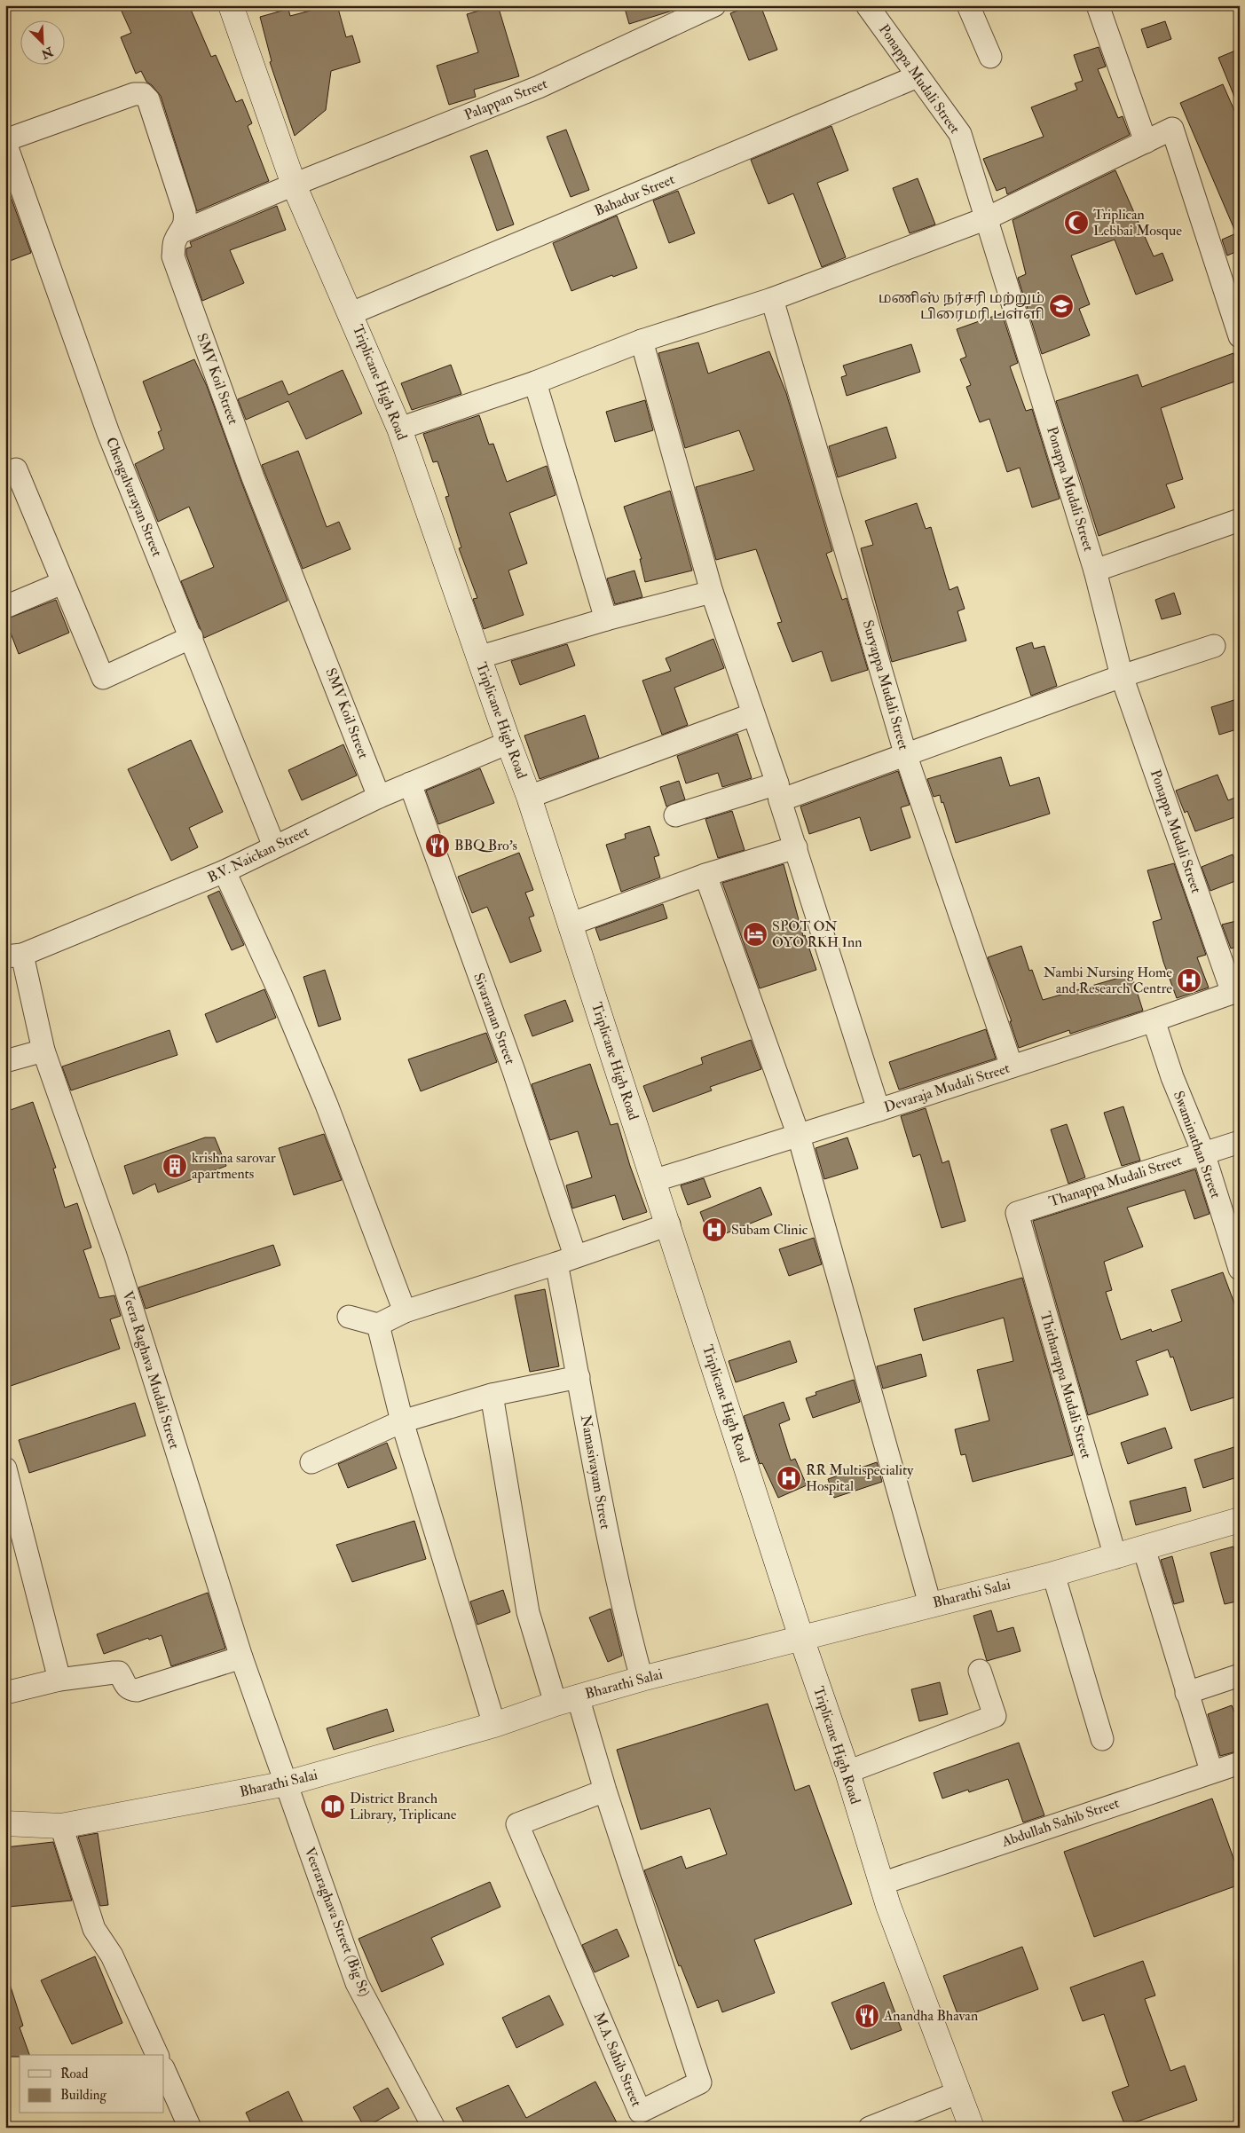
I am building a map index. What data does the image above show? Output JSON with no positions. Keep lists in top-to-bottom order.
{
  "streets": {
    "main road": ["Triplicane High Road", "Bharathi Salai"],
    "street": [
      "Ponappa Mudali Street",
      "Palappan Street",
      "Bahadur Street",
      "SMV Koil Street",
      "Chengalvarayan Street",
      "Suryappa Mudali Street",
      "B.V. Naickan Street",
      "Sivaraman Street",
      "Devaraja Mudali Street",
      "Swaminathan Street",
      "Thanappa Mudali Street",
      "Veera Raghava Mudali Street",
      "Thitharappa Mudali Street",
      "Namasivayam Street",
      "Abdullah Sahib Street",
      "Veeraraghava Street (Big St)",
      "M.A. Sahib Street"
    ]
  },
  "crossings": [
    ["Ponappa Mudali Street", "Bahadur Street"],
    ["Ponappa Mudali Street", "Devaraja Mudali Street"],
    ["Palappan Street", "SMV Koil Street"],
    ["Palappan Street", "Triplicane High Road"],
    ["Bahadur Street", "Triplicane High Road"],
    ["SMV Koil Street", "Chengalvarayan Street"],
    ["SMV Koil Street", "B.V. Naickan Street"],
    ["Triplicane High Road", "B.V. Naickan Street"],
    ["Triplicane High Road", "Devaraja Mudali Street"],
    ["Triplicane High Road", "Bharathi Salai"],
    ["Triplicane High Road", "Abdullah Sahib Street"],
    ["Chengalvarayan Street", "B.V. Naickan Street"],
    ["Suryappa Mudali Street", "Devaraja Mudali Street"],
    ["B.V. Naickan Street", "Sivaraman Street"],
    ["B.V. Naickan Street", "Veera Raghava Mudali Street"],
    ["Sivaraman Street", "Namasivayam Street"],
    ["Devaraja Mudali Street", "Swaminathan Street"],
    ["Swaminathan Street", "Thanappa Mudali Street"],
    ["Thanappa Mudali Street", "Thitharappa Mudali Street"],
    ["Veera Raghava Mudali Street", "Bharathi Salai"],
    ["Veera Raghava Mudali Street", "Veeraraghava Street (Big St)"],
    ["Thitharappa Mudali Street", "Bharathi Salai"],
    ["Namasivayam Street", "Bharathi Salai"],
    ["Bharathi Salai", "Veeraraghava Street (Big St)"],
    ["Bharathi Salai", "M.A. Sahib Street"]
  ],
  "places": {
    "mosque": ["Triplican Lebbai Mosque"],
    "school or university": ["மணிஸ் நர்சரி மற்றும் பிரைமரி பள்ளி"],
    "restaurant": ["BBQ Bro's", "Anandha Bhavan"],
    "hotel": ["SPOT ON OYO RKH Inn"],
    "hospital": ["Nambi Nursing Home and Research Centre", "Subam Clinic", "RR Multispeciality Hospital"],
    "building": ["krishna sarovar apartments"],
    "library": ["District Branch Library, Triplicane"]
  },
  "legend": ["Road", "Building"],
  "north": "bottom right"
}
